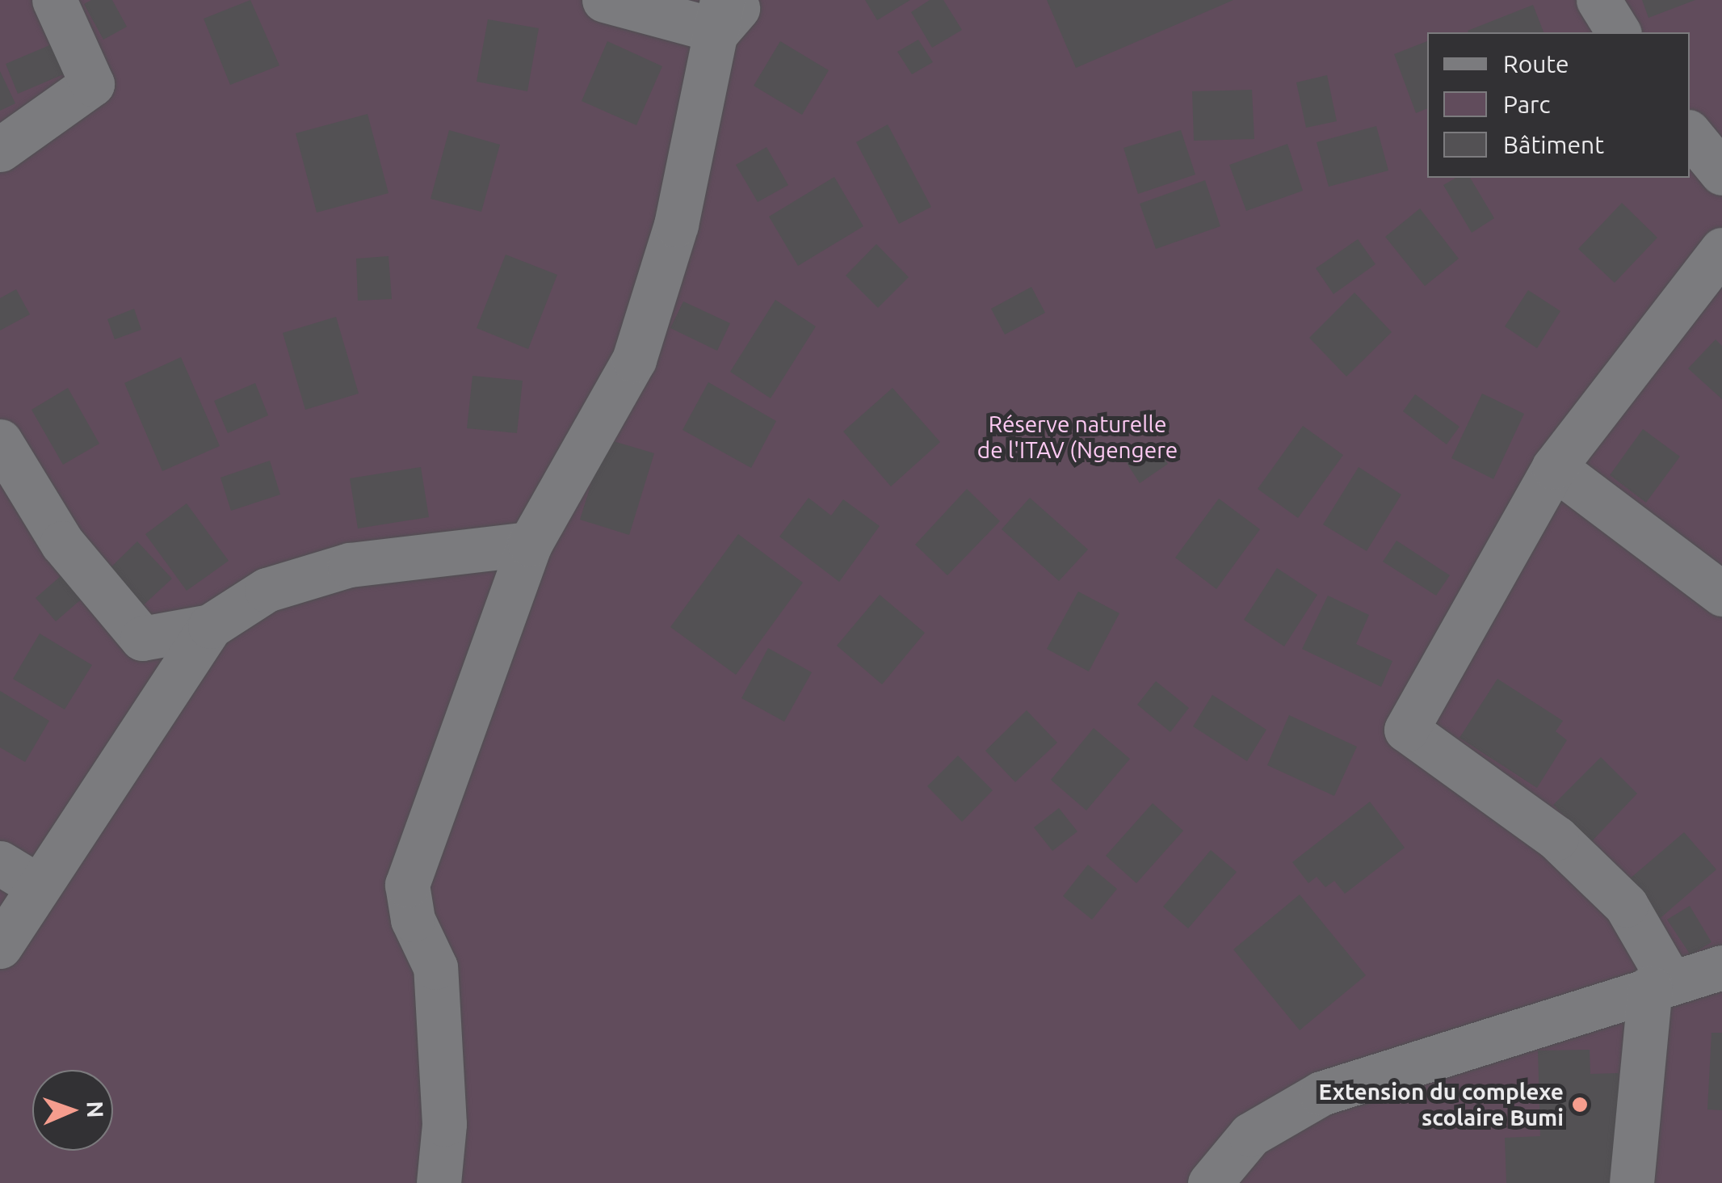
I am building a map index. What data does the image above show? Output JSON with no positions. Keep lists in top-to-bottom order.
{
  "parks": ["Réserve naturelle de l'ITAV (Ngengere"],
  "places": ["Extension du complexe scolaire Bumi"],
  "legend": ["Route", "Parc", "Bâtiment"],
  "north": "right"
}
